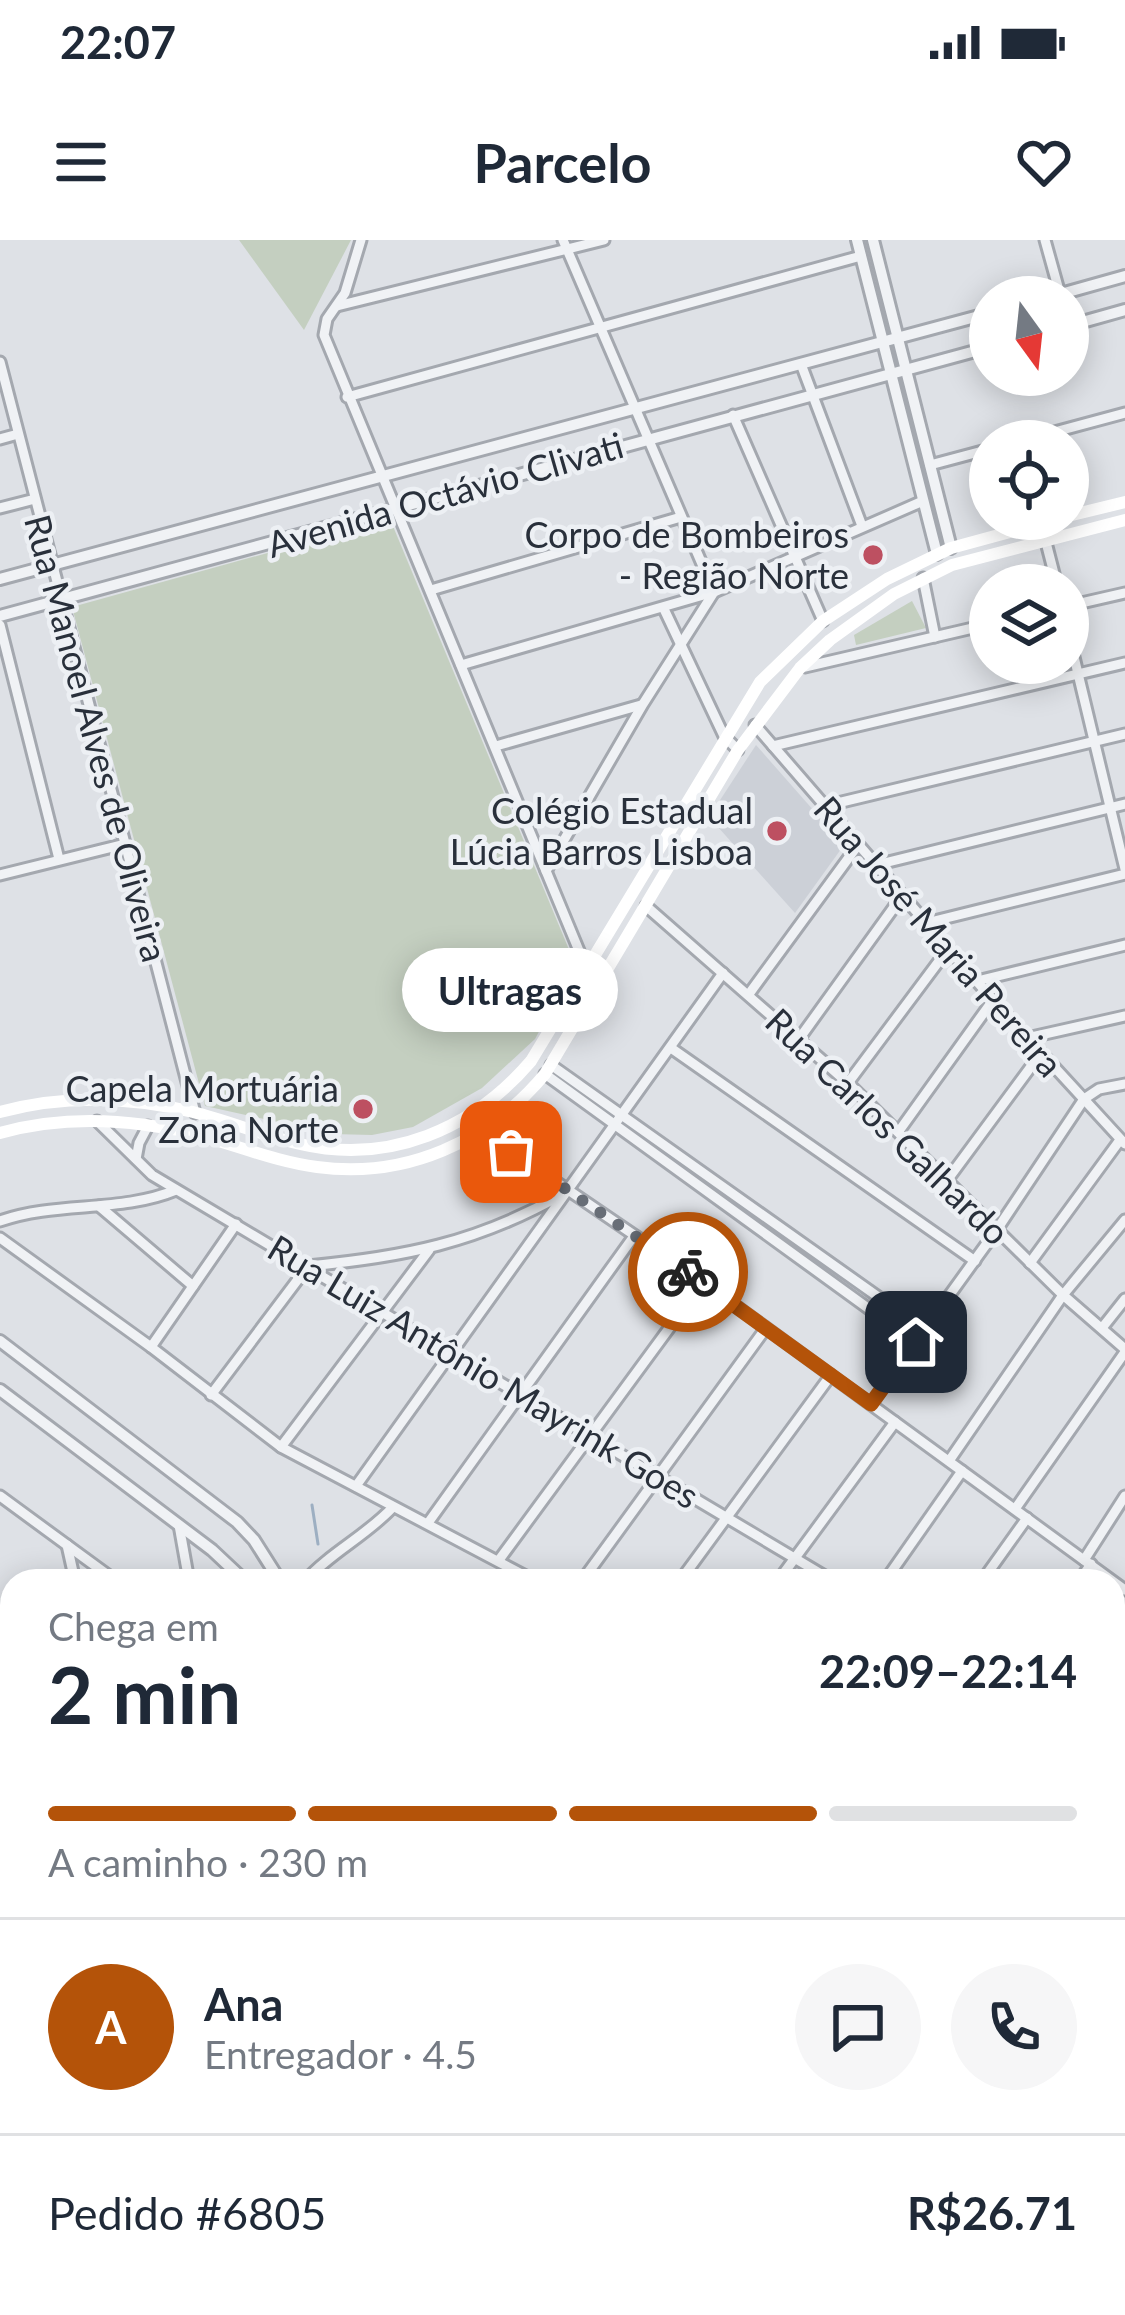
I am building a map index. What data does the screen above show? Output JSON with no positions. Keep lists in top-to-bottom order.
{
  "streets": {
    "street": [
      "Avenida Octávio Clivati",
      "Rua Manoel Alves de Oliveira",
      "Rua José Maria Pereira",
      "Rua Carlos Galhardo",
      "Rua Luiz Antônio Mayrink Goes"
    ]
  },
  "crossings": [
    ["Avenida Octávio Clivati", "Rua Manoel Alves de Oliveira"]
  ],
  "places": [
    "Corpo de Bombeiros - Região Norte",
    "Colégio Estadual Lúcia Barros Lisboa",
    "Capela Mortuária Zona Norte",
    "Ultragas"
  ],
  "north": "bottom",
  "page": {
    "status": "22:07",
    "header": "Parcelo",
    "bubble": "Ultragas",
    "heading": ["2 min", "Chega em", "22:09–22:14"],
    "panel": [
      "Ana",
      "Entregador · 4.5",
      "Pedido #6805",
      "R$26.71"
    ],
    "bar": "A caminho · 230 m",
    "round": "A"
  }
}
